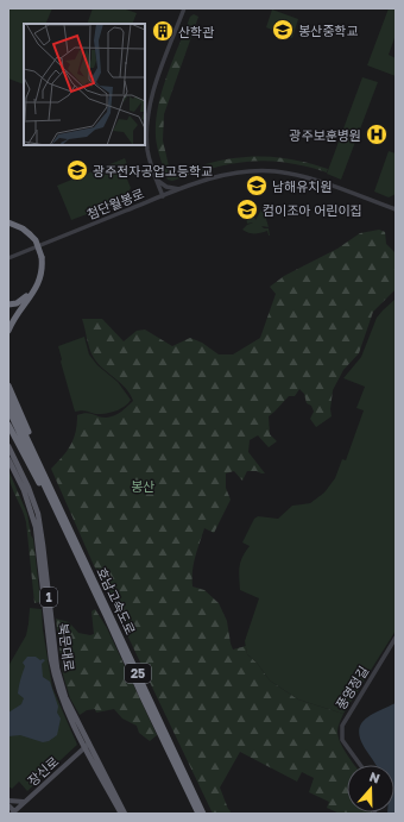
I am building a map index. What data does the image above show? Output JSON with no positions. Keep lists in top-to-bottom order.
{
  "streets": {
    "highway": ["호남고속도로", "25"],
    "main road": ["1", "북문대로", "장신로"],
    "street": ["첨단월봉로", "풍영정길"]
  },
  "crossings": [
    ["북문대로", "장신로"]
  ],
  "parks": ["봉산"],
  "places": {
    "school or university": [
      "봉산중학교",
      "광주전자공업고등학교",
      "남해유치원",
      "컴이조아 어린이집"
    ],
    "building": ["산학관"],
    "hospital": ["광주보훈병원"]
  },
  "north": "top"
}
